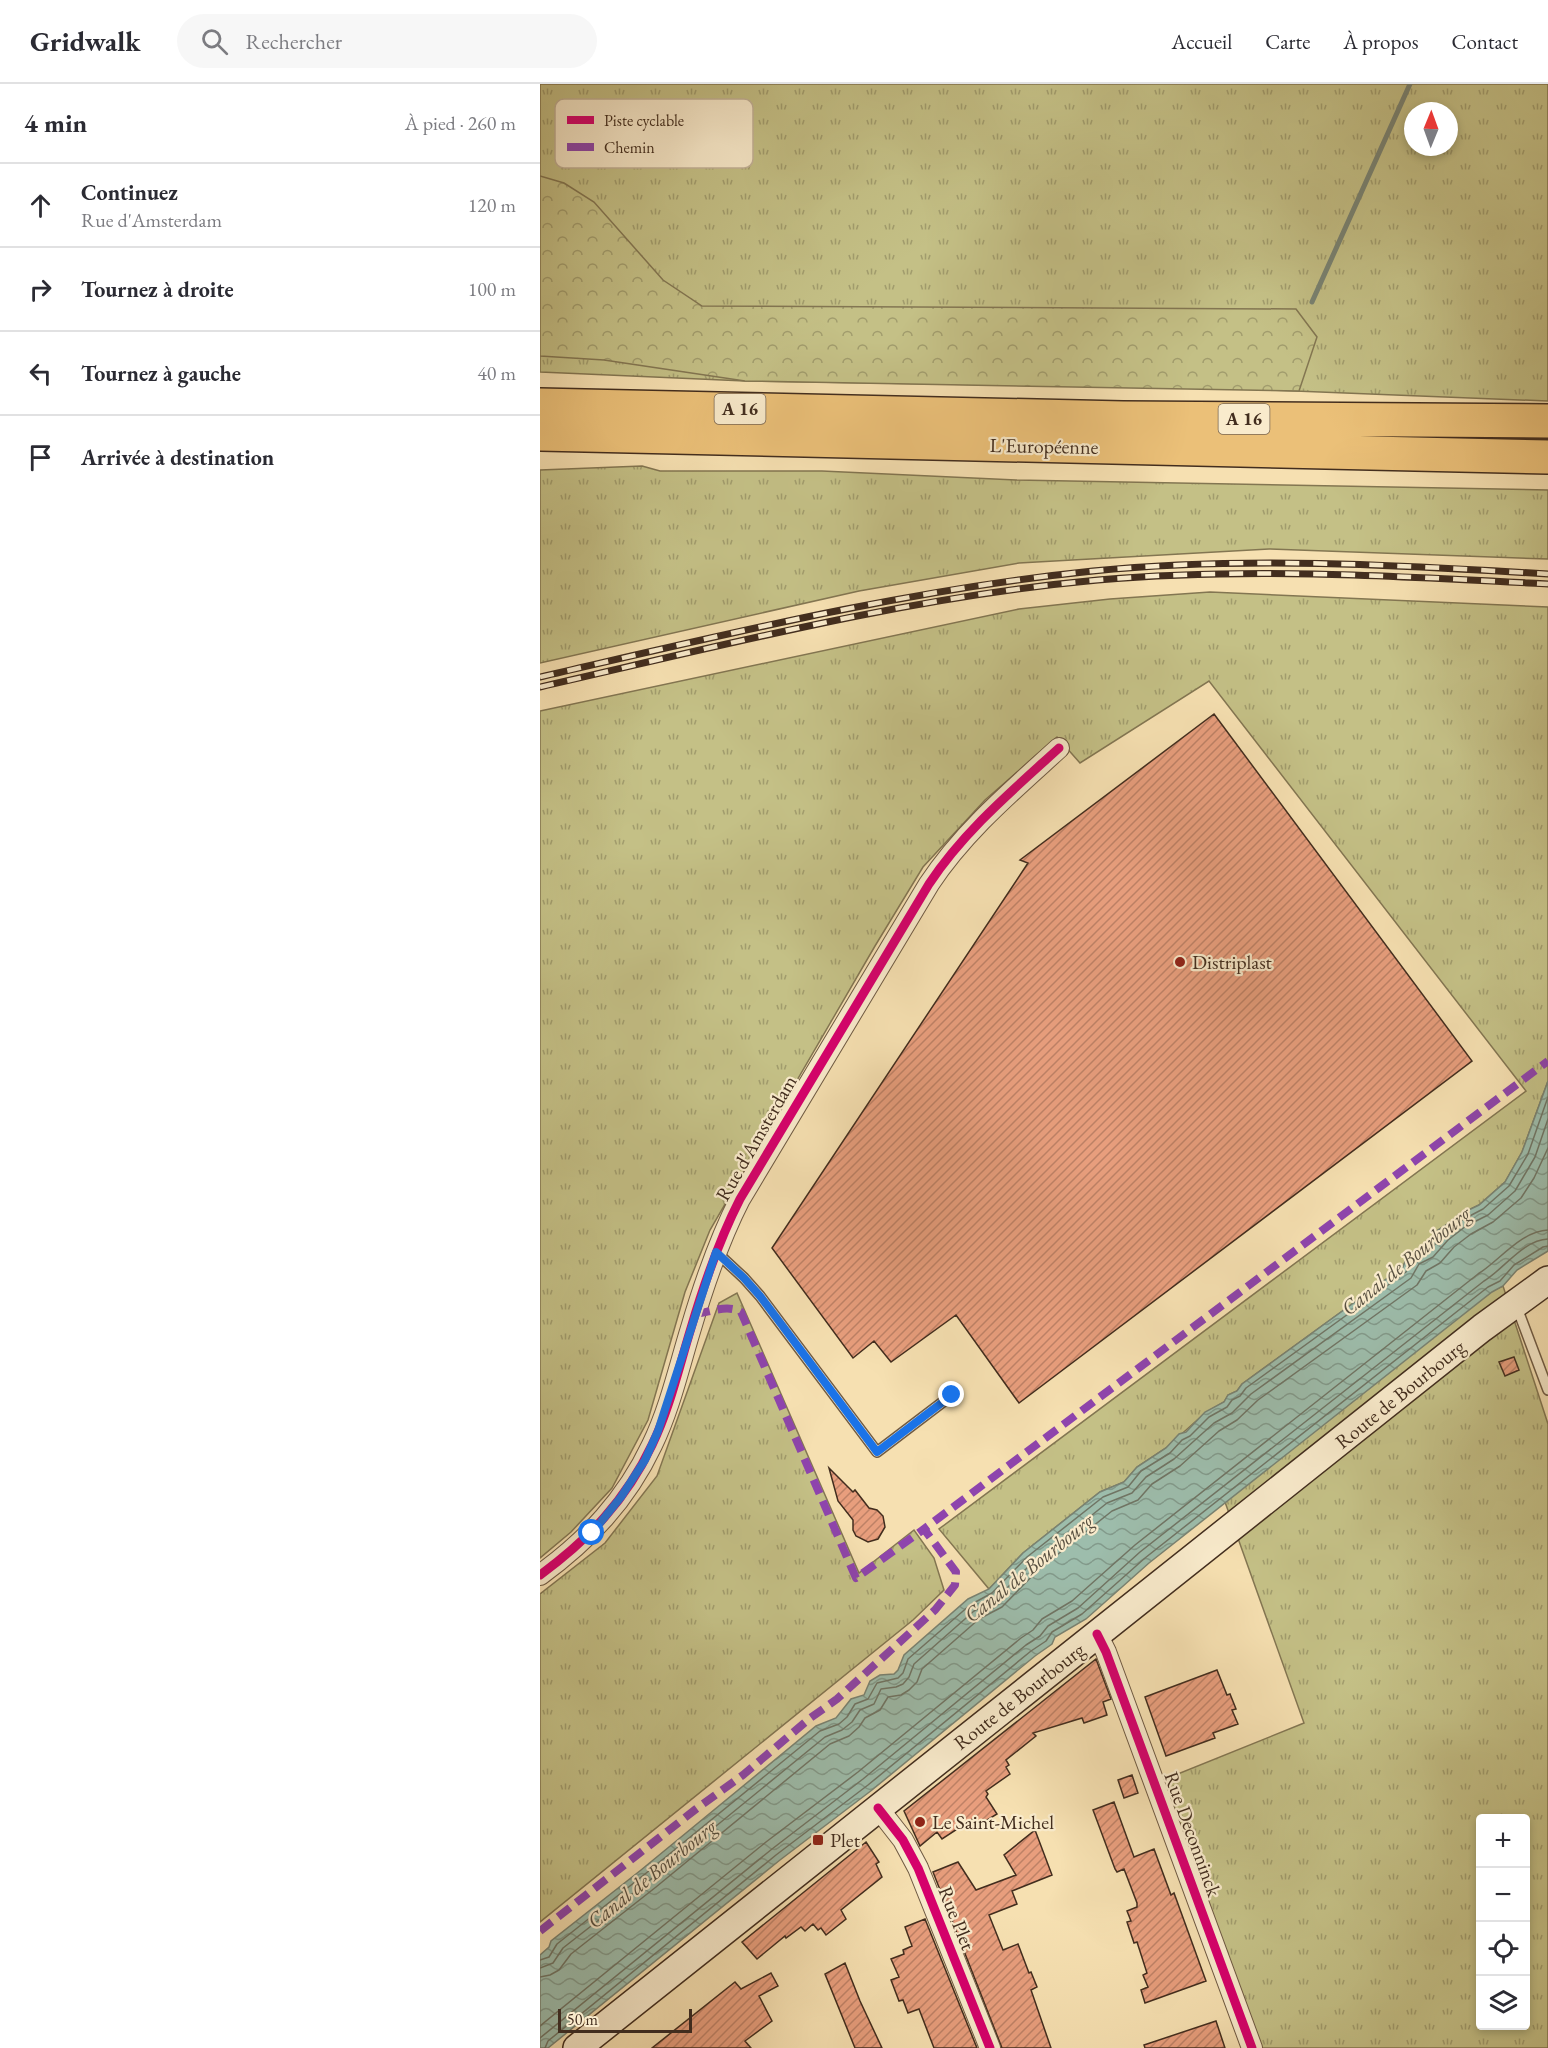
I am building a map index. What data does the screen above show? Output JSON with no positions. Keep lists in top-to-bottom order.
{
  "streets": {
    "highway": ["A 16", "L'Européenne"],
    "main road": ["Route de Bourbourg"],
    "street": ["Rue d'Amsterdam", "Rue Deconninck", "Rue Plet"]
  },
  "crossings": [
    ["Route de Bourbourg", "Rue Deconninck"],
    ["Route de Bourbourg", "Rue Plet"]
  ],
  "water": ["Canal de Bourbourg"],
  "places": {
    "other": ["Distriplast", "Le Saint-Michel"],
    "transit": ["Plet"]
  },
  "legend": ["Piste cyclable", "Chemin"],
  "scale_bar": "50 m",
  "north": "top",
  "page": {
    "header": "Gridwalk",
    "search": "Rechercher",
    "nav": [
      "Accueil",
      "Carte",
      "À propos",
      "Contact"
    ],
    "heading": ["4 min", "À pied · 260 m"],
    "list": [
      ["Continuez", "Rue d'Amsterdam", "120 m"],
      ["Tournez à droite", "100 m"],
      ["Tournez à gauche", "40 m"],
      "Arrivée à destination"
    ],
    "map_buttons": ["+", "−"],
    "scale": "50 m"
  }
}
